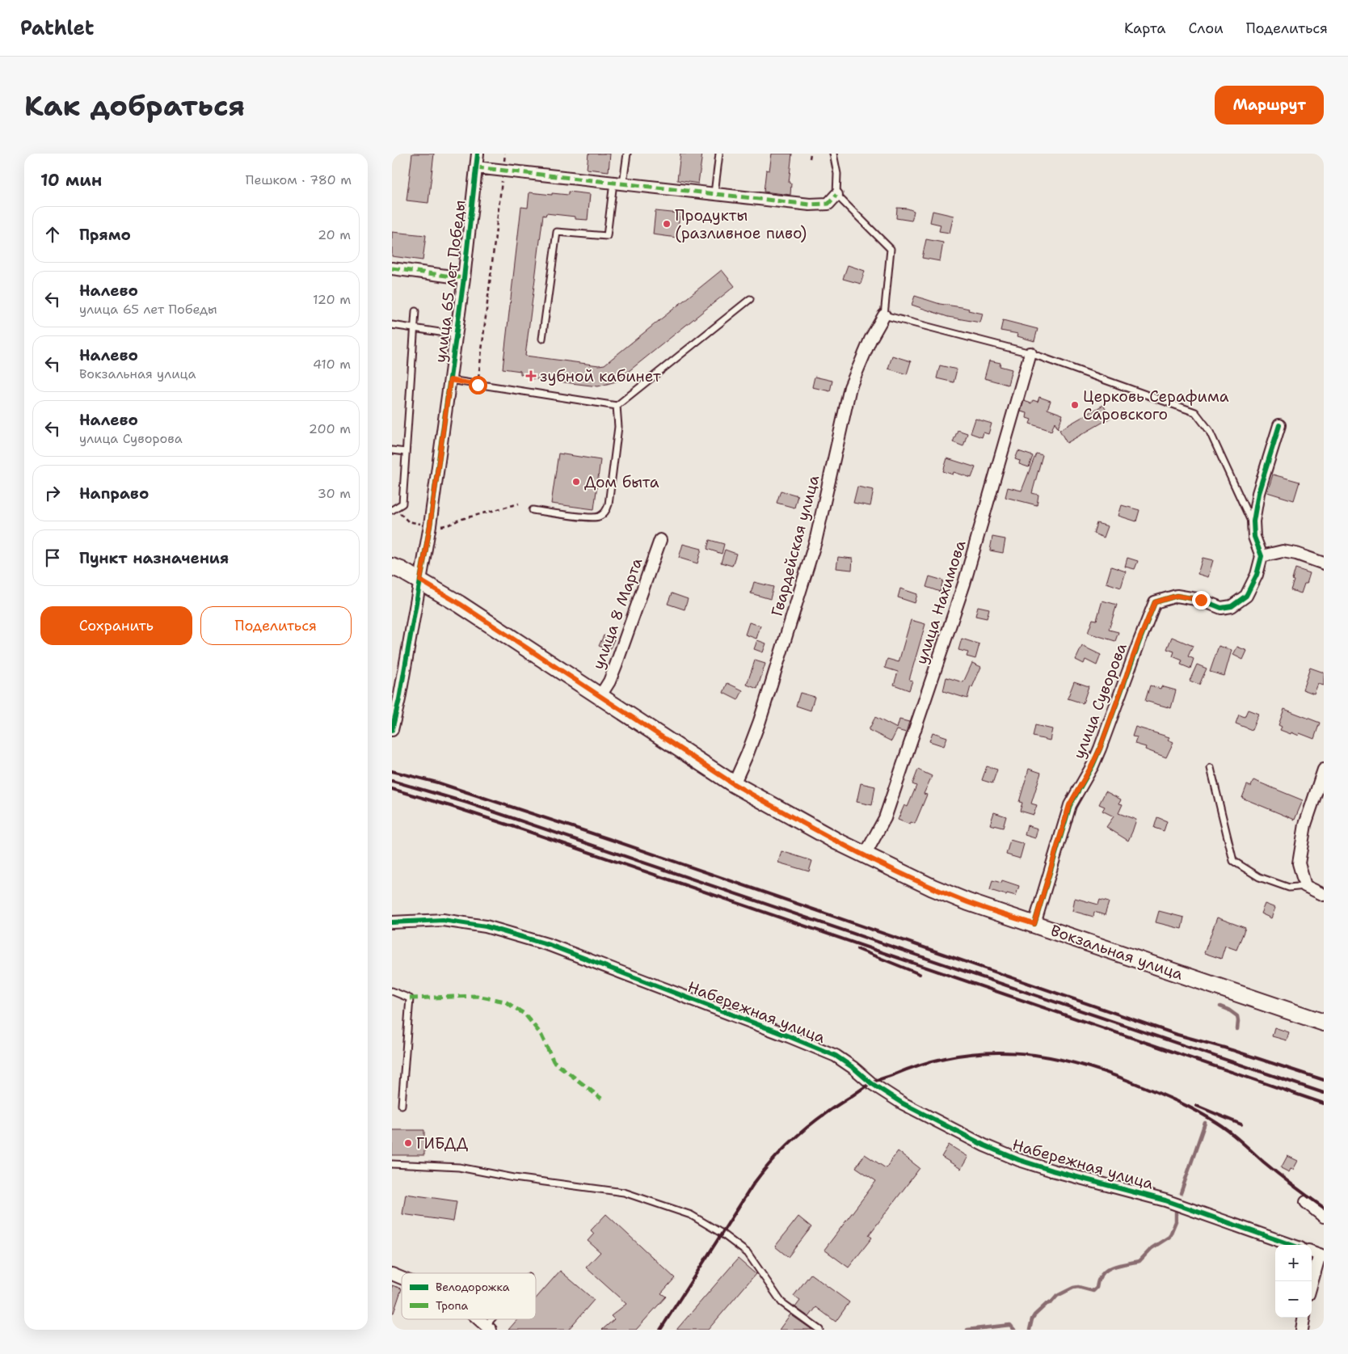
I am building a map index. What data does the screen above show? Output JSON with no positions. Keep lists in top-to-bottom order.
{
  "streets": {
    "main road": ["Вокзальная улица"],
    "street": [
      "улица 65 лет Победы",
      "Гвардейская улица",
      "улица Нахимова",
      "улица 8 Марта",
      "улица Суворова",
      "Набережная улица"
    ]
  },
  "crossings": [
    ["улица 65 лет Победы", "Вокзальная улица"],
    ["Гвардейская улица", "Вокзальная улица"],
    ["улица Нахимова", "Вокзальная улица"],
    ["улица 8 Марта", "Вокзальная улица"],
    ["улица Суворова", "Вокзальная улица"]
  ],
  "places": {
    "other": [
      "Продукты (разливное пиво)",
      "Церковь Серафима Саровского",
      "Дом быта",
      "ГИБДД"
    ],
    "health": ["зубной кабинет"]
  },
  "legend": ["Велодорожка", "Тропа"],
  "page": {
    "header": "Pathlet",
    "nav": ["Карта", "Слои", "Поделиться"],
    "buttons": [
      "Маршрут",
      ["Сохранить", "Поделиться"]
    ],
    "title": "Как добраться",
    "heading": ["10 мин", "Пешком · 780 m"],
    "list": [
      ["Прямо", "20 m"],
      ["Налево", "улица 65 лет Победы", "120 m"],
      ["Налево", "Вокзальная улица", "410 m"],
      ["Налево", "улица Суворова", "200 m"],
      ["Направо", "30 m"],
      "Пункт назначения"
    ],
    "map_buttons": ["+", "−"]
  }
}
